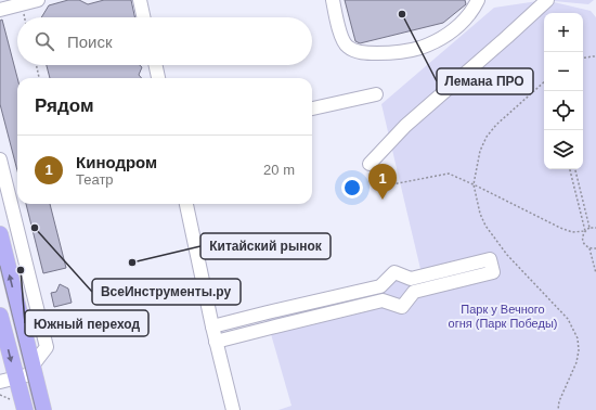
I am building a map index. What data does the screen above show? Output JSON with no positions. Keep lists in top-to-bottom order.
{
  "parks": ["Парк у Вечного огня (Парк Победы)"],
  "places": [
    "Лемана ПРО",
    "ВсеИнструменты.ру",
    "Китайский рынок",
    "Южный переход"
  ],
  "page": {
    "map_buttons": ["+", "−"],
    "search": "Поиск",
    "heading": "Рядом",
    "list": [
      {
        "mark": "1",
        "name": "Кинодром",
        "note": "Театр",
        "value": "20 m"
      }
    ],
    "pins": "1"
  }
}
